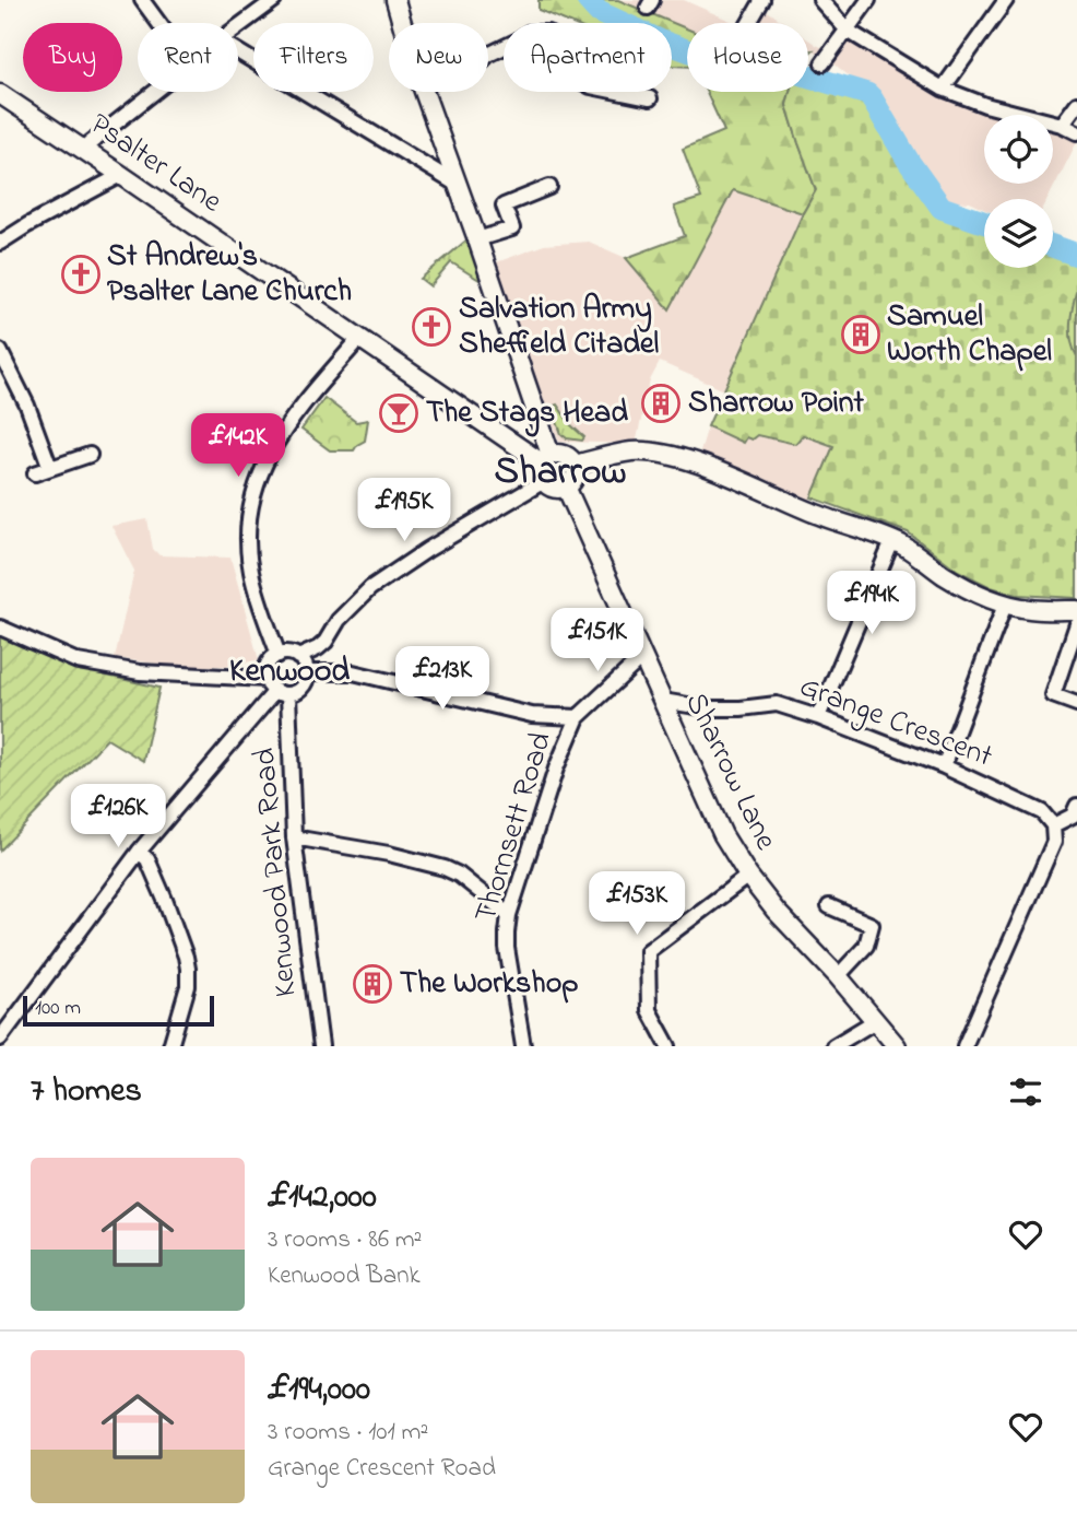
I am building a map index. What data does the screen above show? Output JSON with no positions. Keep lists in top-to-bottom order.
{
  "streets": {
    "street": [
      "Psalter Lane",
      "Grange Crescent",
      "Sharrow Lane",
      "Thornsett Road",
      "Kenwood Park Road"
    ]
  },
  "crossings": [
    ["Psalter Lane", "Sharrow Lane"],
    ["Grange Crescent", "Sharrow Lane"]
  ],
  "districts": ["Sharrow", "Kenwood"],
  "places": {
    "church": ["St Andrew's Psalter Lane Church", "Salvation Army Sheffield Citadel"],
    "building": ["Samuel Worth Chapel", "Sharrow Point", "The Workshop"],
    "bar": ["The Stags Head"]
  },
  "scale_bar": "100 m",
  "page": {
    "chip": [
      "Buy",
      "Rent",
      "Filters",
      "New",
      "Apartment",
      "House"
    ],
    "price": [
      "£142K",
      "£195K",
      "£194K",
      "£151K",
      "£213K",
      "£126K",
      "£153K"
    ],
    "scale": "100 m",
    "heading": "7 homes",
    "list": [
      {
        "name": "£142,000",
        "note": "3 rooms · 86 m² · Kenwood Bank"
      },
      {
        "name": "£194,000",
        "note": "3 rooms · 101 m² · Grange Crescent Road"
      }
    ]
  }
}
